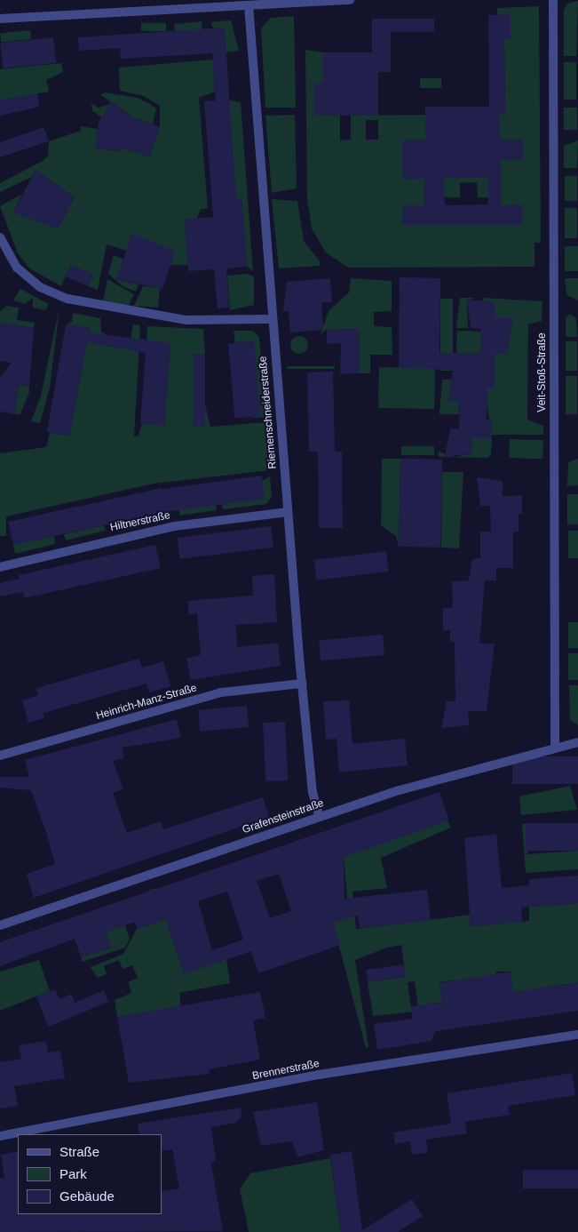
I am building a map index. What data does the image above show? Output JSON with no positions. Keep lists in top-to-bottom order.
{
  "streets": {
    "street": [
      "Veit-Stoß-Straße",
      "Riemenschneiderstraße",
      "Hiltnerstraße",
      "Heinrich-Manz-Straße",
      "Grafensteinstraße",
      "Brennerstraße"
    ]
  },
  "crossings": [
    ["Veit-Stoß-Straße", "Grafensteinstraße"],
    ["Riemenschneiderstraße", "Hiltnerstraße"],
    ["Riemenschneiderstraße", "Heinrich-Manz-Straße"],
    ["Riemenschneiderstraße", "Grafensteinstraße"]
  ],
  "legend": ["Straße", "Park", "Gebäude"]
}
